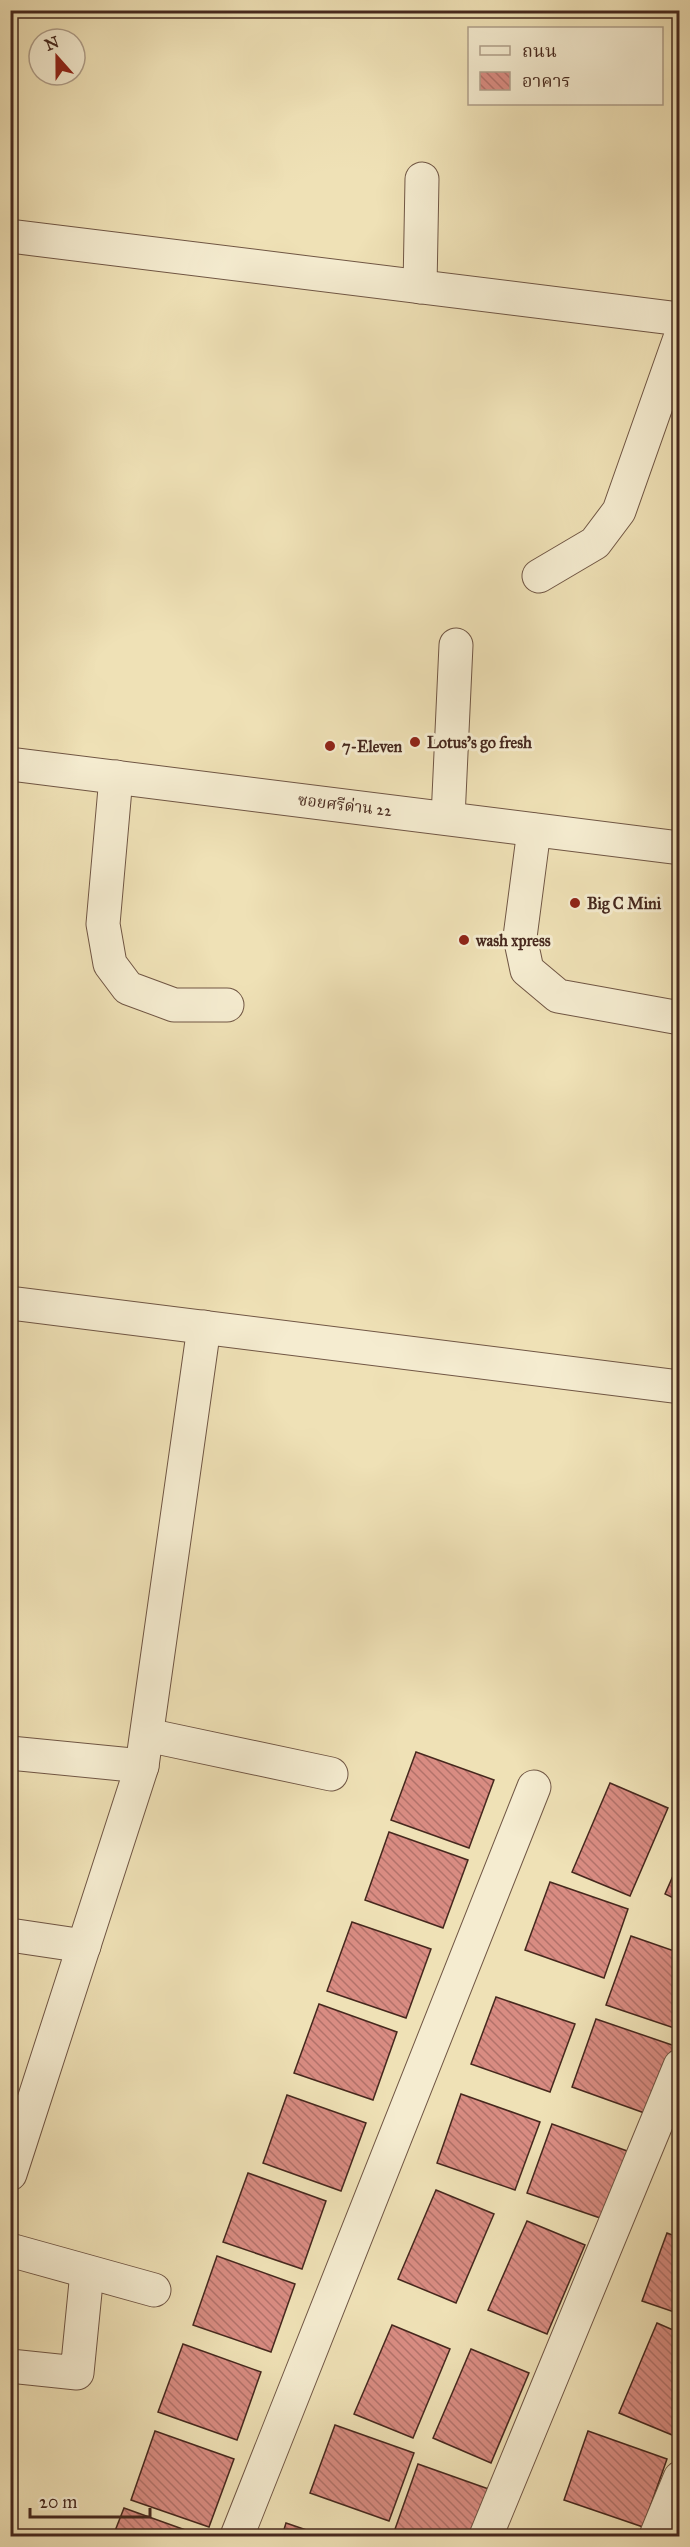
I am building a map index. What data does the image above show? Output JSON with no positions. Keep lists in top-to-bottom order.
{
  "streets": {
    "street": ["ซอยศรีด่าน 22"]
  },
  "places": [
    "Lotus's go fresh",
    "7-Eleven",
    "Big C Mini",
    "wash xpress"
  ],
  "legend": ["ถนน", "อาคาร"],
  "scale_bar": "20 m",
  "north": "top"
}
